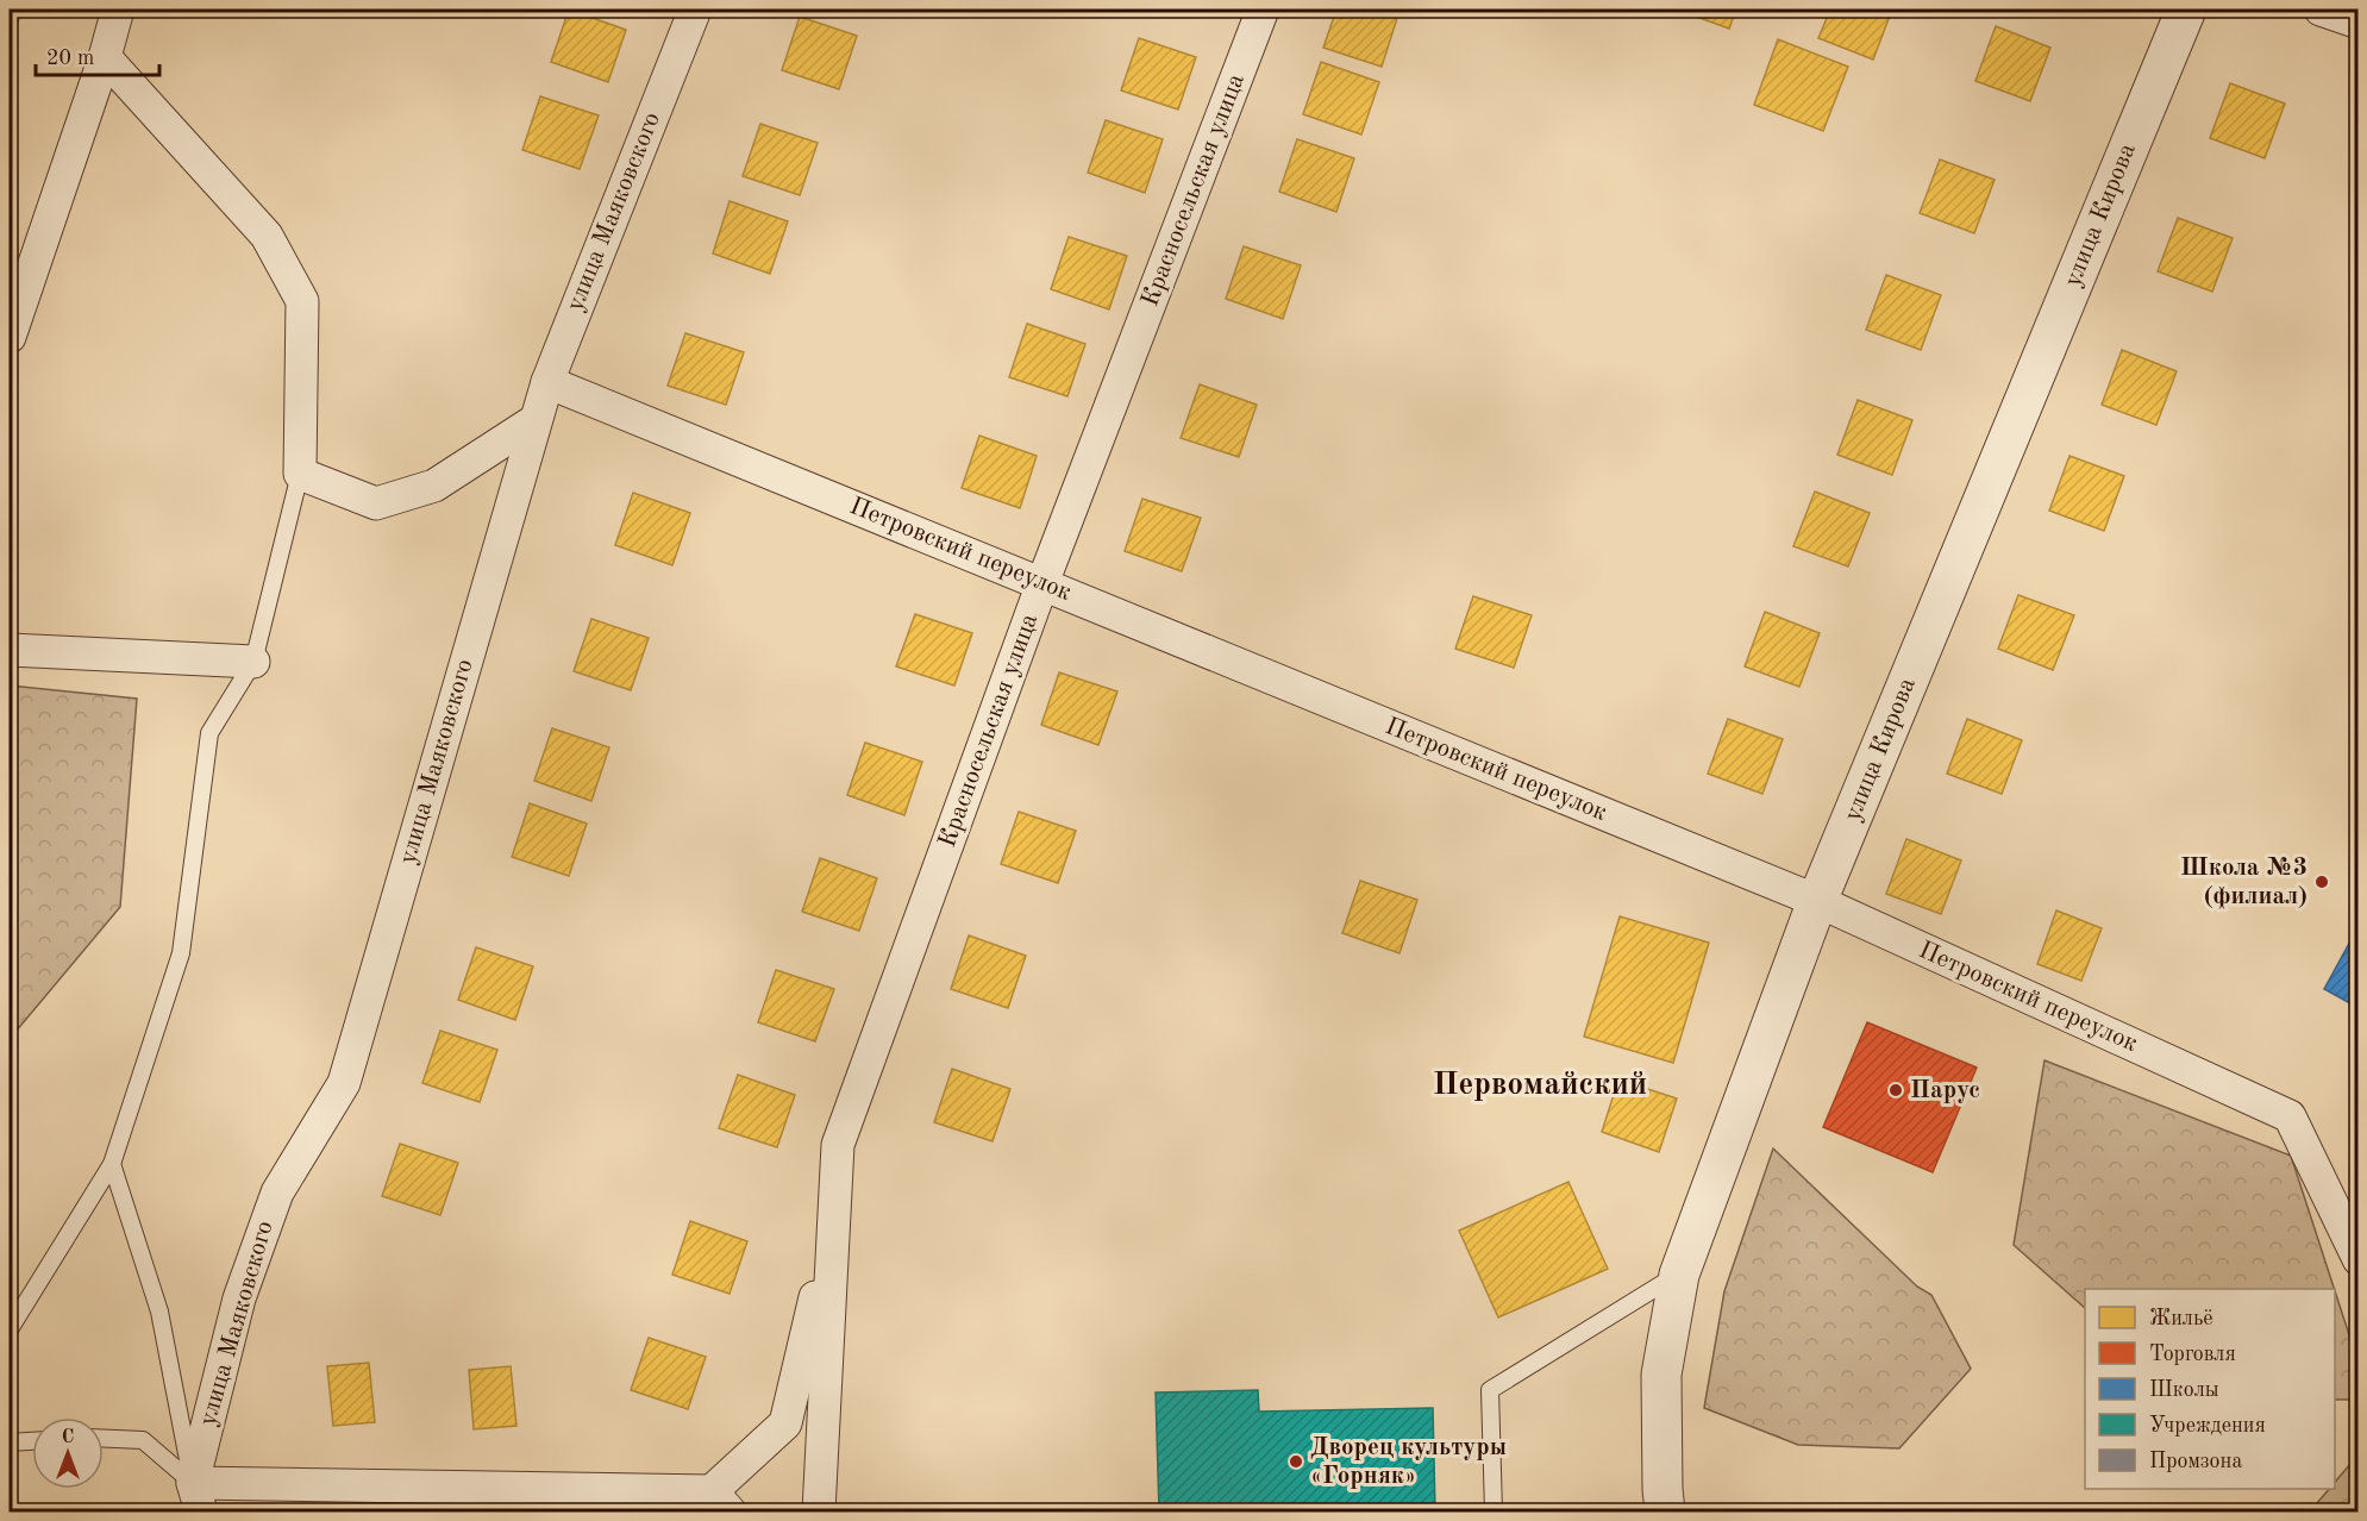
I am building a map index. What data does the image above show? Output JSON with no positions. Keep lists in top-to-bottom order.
{
  "streets": {
    "street": [
      "Красносельская улица",
      "улица Маяковского",
      "улица Кирова",
      "Петровский переулок"
    ]
  },
  "crossings": [
    ["Красносельская улица", "Петровский переулок"],
    ["улица Маяковского", "Петровский переулок"],
    ["улица Кирова", "Петровский переулок"]
  ],
  "districts": ["Первомайский"],
  "places": ["Школа №3 (филиал)", "Парус", "Дворец культуры «Горняк»"],
  "legend": [
    "Жильё",
    "Торговля",
    "Школы",
    "Учреждения",
    "Промзона"
  ],
  "scale_bar": "20 m",
  "north": "top"
}
